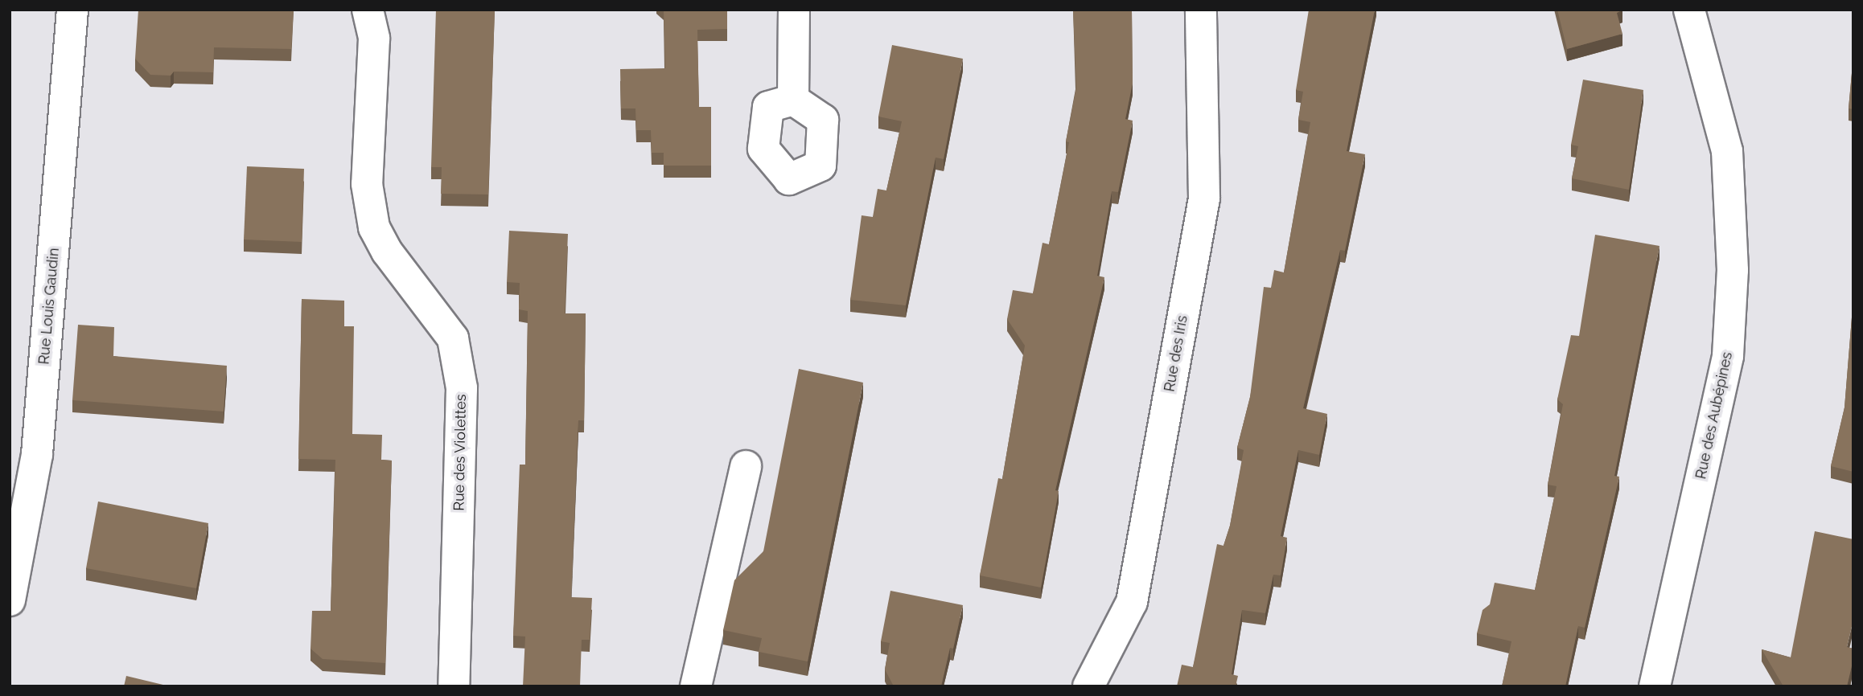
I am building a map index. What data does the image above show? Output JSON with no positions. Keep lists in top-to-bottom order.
{
  "streets": {
    "street": [
      "Rue Louis Gaudin",
      "Rue des Iris",
      "Rue des Aubépines",
      "Rue des Violettes"
    ]
  }
}
